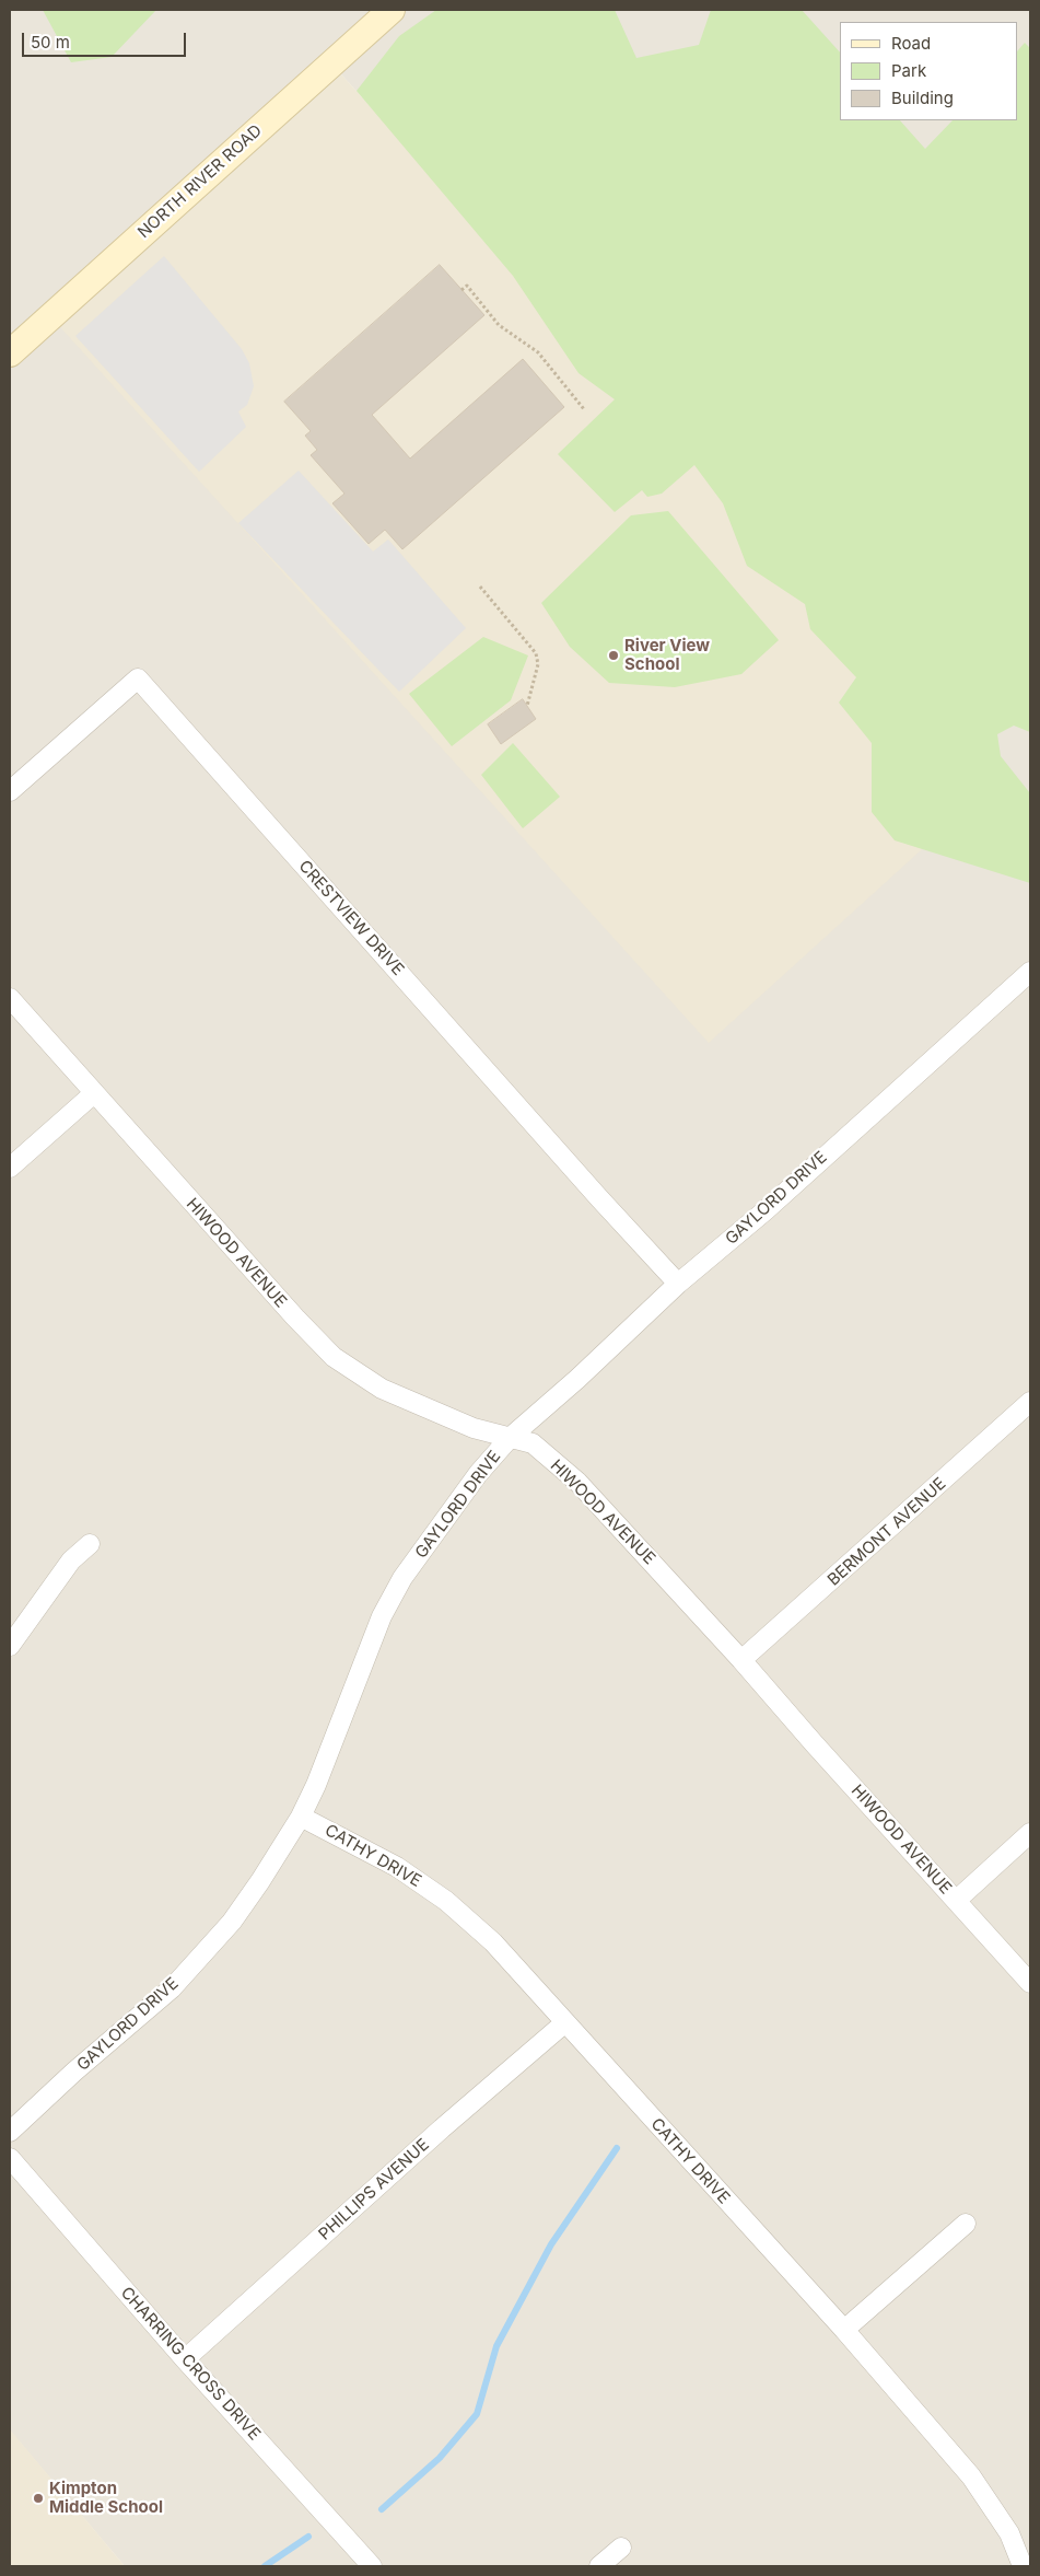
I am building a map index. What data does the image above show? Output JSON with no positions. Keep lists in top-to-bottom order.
{
  "streets": {
    "street": [
      "NORTH RIVER ROAD",
      "CRESTVIEW DRIVE",
      "GAYLORD DRIVE",
      "HIWOOD AVENUE",
      "BERMONT AVENUE",
      "CATHY DRIVE",
      "PHILLIPS AVENUE",
      "CHARRING CROSS DRIVE"
    ]
  },
  "crossings": [
    ["CRESTVIEW DRIVE", "GAYLORD DRIVE"],
    ["GAYLORD DRIVE", "HIWOOD AVENUE"],
    ["GAYLORD DRIVE", "CATHY DRIVE"],
    ["HIWOOD AVENUE", "BERMONT AVENUE"],
    ["CATHY DRIVE", "PHILLIPS AVENUE"],
    ["PHILLIPS AVENUE", "CHARRING CROSS DRIVE"]
  ],
  "places": ["River View School", "Kimpton Middle School"],
  "legend": ["Road", "Park", "Building"],
  "scale_bar": "50 m"
}
